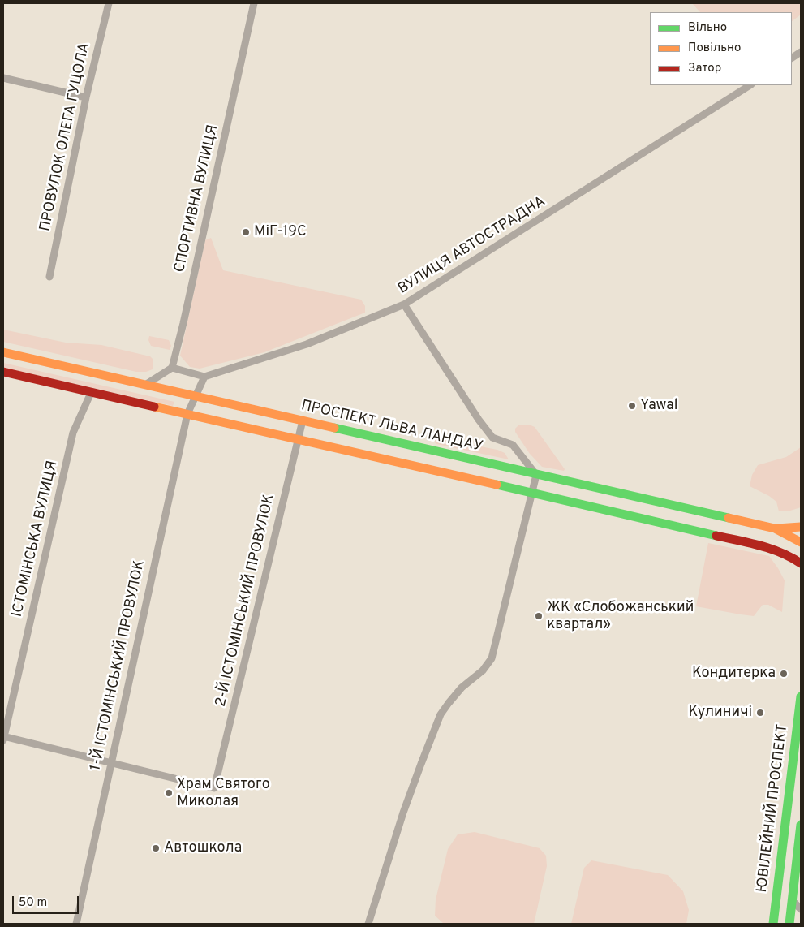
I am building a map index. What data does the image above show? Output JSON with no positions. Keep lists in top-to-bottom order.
{
  "streets": {
    "main road": ["ПРОСПЕКТ ЛЬВА ЛАНДАУ", "ЮВІЛЕЙНИЙ ПРОСПЕКТ"],
    "street": [
      "ПРОВУЛОК ОЛЕГА ГУЦОЛА",
      "СПОРТИВНА ВУЛИЦЯ",
      "ВУЛИЦЯ АВТОСТРАДНА",
      "ІСТОМІНСЬКА ВУЛИЦЯ",
      "2-Й ІСТОМІНСЬКИЙ ПРОВУЛОК",
      "1-Й ІСТОМІНСЬКИЙ ПРОВУЛОК"
    ]
  },
  "crossings": [
    ["ПРОСПЕКТ ЛЬВА ЛАНДАУ", "2-Й ІСТОМІНСЬКИЙ ПРОВУЛОК"],
    ["ПРОСПЕКТ ЛЬВА ЛАНДАУ", "1-Й ІСТОМІНСЬКИЙ ПРОВУЛОК"],
    ["2-Й ІСТОМІНСЬКИЙ ПРОВУЛОК", "1-Й ІСТОМІНСЬКИЙ ПРОВУЛОК"]
  ],
  "places": [
    "МіГ-19С",
    "Yawal",
    "ЖК «Слобожанський квартал»",
    "Кондитерка",
    "Кулиничі",
    "Храм Святого Миколая",
    "Автошкола"
  ],
  "legend": ["Вільно", "Повільно", "Затор"],
  "scale_bar": "50 m"
}
